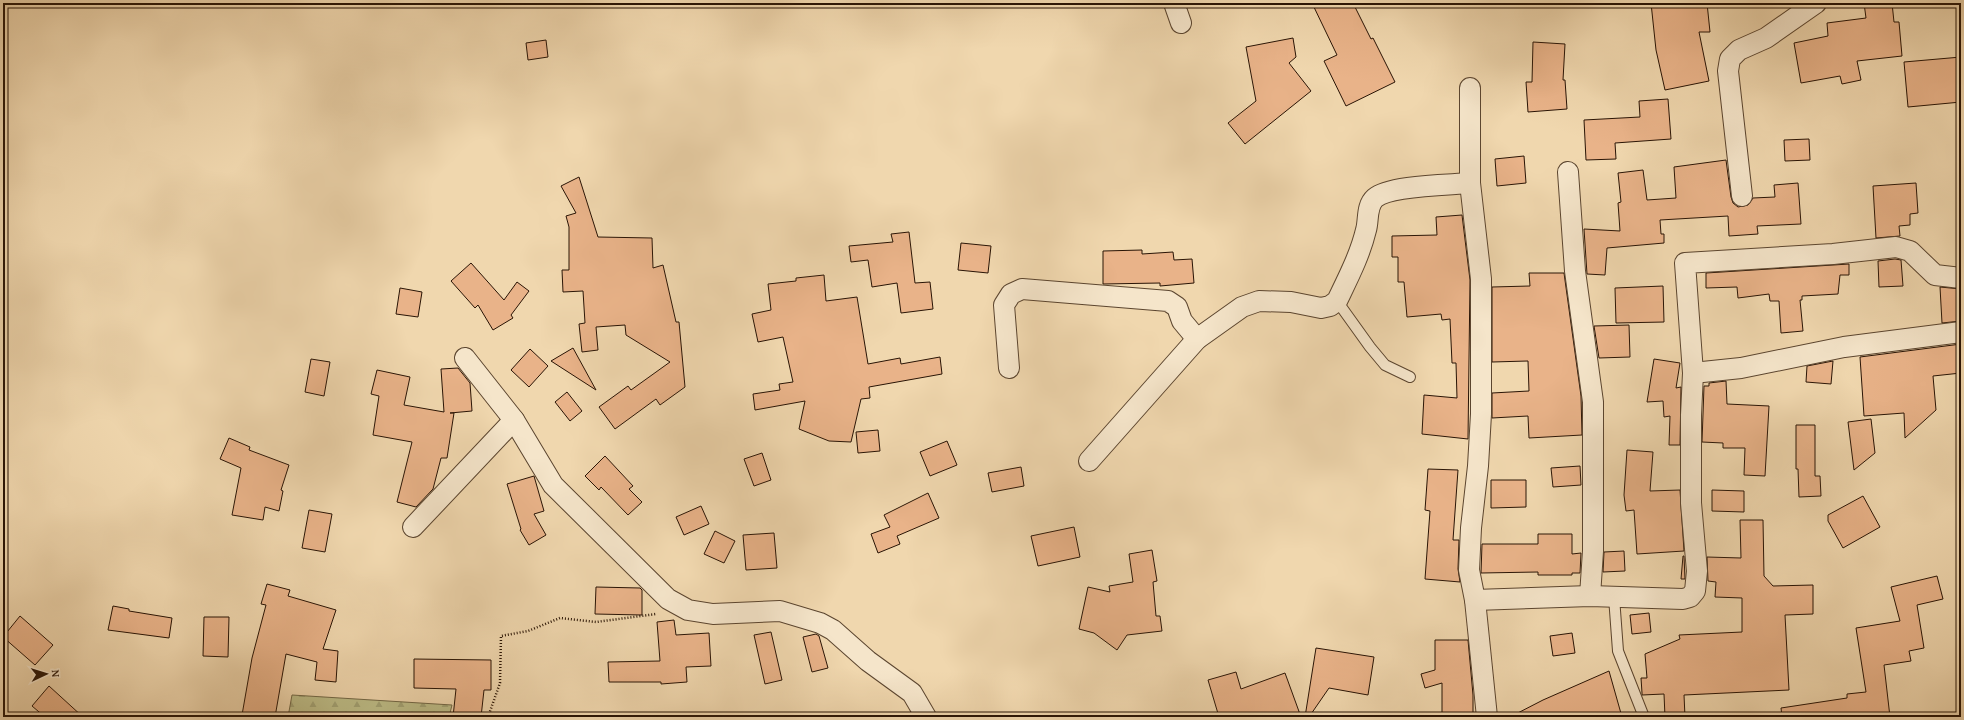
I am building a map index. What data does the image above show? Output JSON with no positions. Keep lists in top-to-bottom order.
{
  "north": "right"
}
